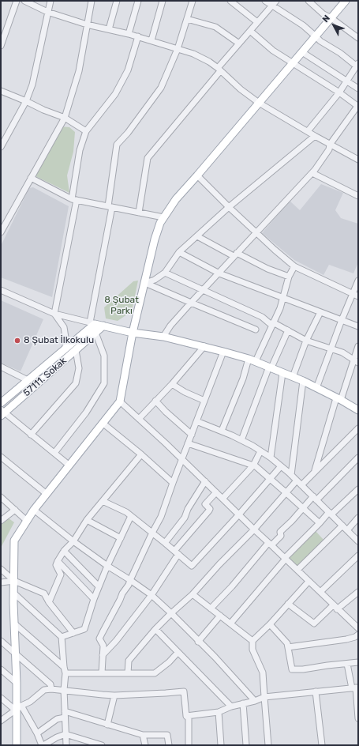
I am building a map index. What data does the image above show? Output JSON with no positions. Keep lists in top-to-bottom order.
{
  "streets": {
    "main road": ["57111. Sokak"]
  },
  "parks": ["8 Şubat Parkı"],
  "places": ["8 Şubat İlkokulu"],
  "north": "top left"
}
